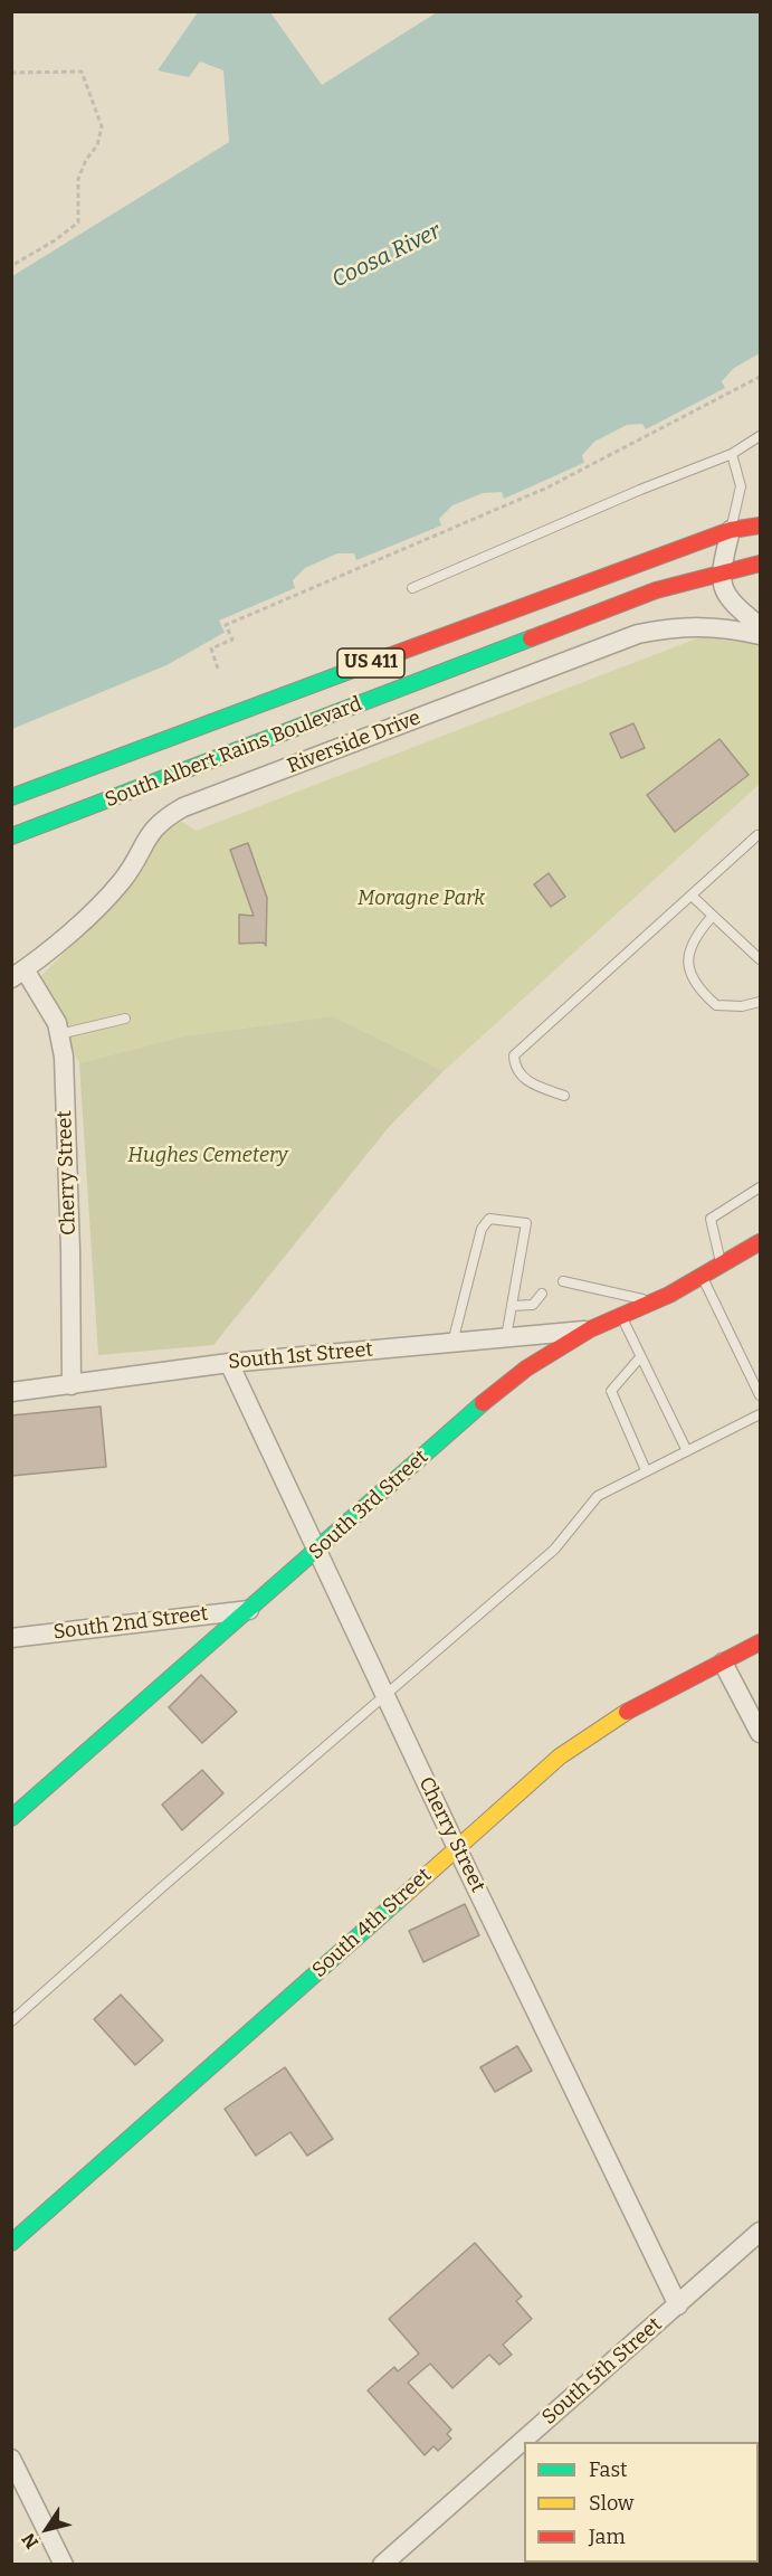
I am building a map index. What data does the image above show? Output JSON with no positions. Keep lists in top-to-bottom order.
{
  "streets": {
    "main road": [
      "US 411",
      "South Albert Rains Boulevard",
      "South 3rd Street",
      "South 4th Street"
    ],
    "street": [
      "Riverside Drive",
      "Cherry Street",
      "South 1st Street",
      "South 2nd Street",
      "South 5th Street"
    ]
  },
  "crossings": [
    ["Riverside Drive", "Cherry Street"],
    ["Cherry Street", "South 1st Street"],
    ["Cherry Street", "South 3rd Street"],
    ["Cherry Street", "South 4th Street"],
    ["Cherry Street", "South 5th Street"],
    ["South 1st Street", "South 3rd Street"],
    ["South 3rd Street", "South 2nd Street"]
  ],
  "water": ["Coosa River"],
  "parks": ["Moragne Park", "Hughes Cemetery"],
  "legend": ["Fast", "Slow", "Jam"],
  "north": "bottom left"
}
